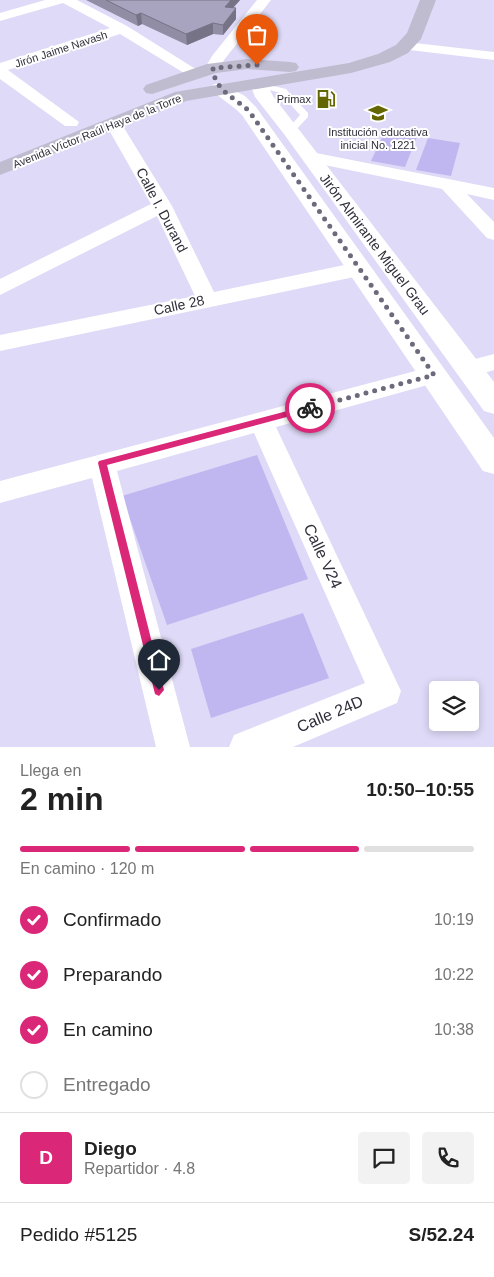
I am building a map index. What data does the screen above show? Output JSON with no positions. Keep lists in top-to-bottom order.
{
  "streets": {
    "main road": ["Avenida Víctor Raúl Haya de la Torre"],
    "street": [
      "Jirón Jaime Navash",
      "Calle I. Durand",
      "Jirón Almirante Miguel Grau",
      "Calle 28",
      "Calle V24",
      "Calle 24D"
    ]
  },
  "crossings": [
    ["Avenida Víctor Raúl Haya de la Torre", "Calle I. Durand"],
    ["Avenida Víctor Raúl Haya de la Torre", "Jirón Almirante Miguel Grau"],
    ["Calle I. Durand", "Calle 28"],
    ["Jirón Almirante Miguel Grau", "Calle 28"],
    ["Calle V24", "Calle 24D"]
  ],
  "places": {
    "fuel station": ["Primax"],
    "school or university": ["Institución educativa inicial No. 1221"]
  },
  "page": {
    "heading": ["2 min", "Llega en", "10:50–10:55"],
    "panel": [
      "Diego",
      "Repartidor · 4.8",
      "Pedido #5125",
      "S/52.24"
    ],
    "bar": "En camino · 120 m",
    "list": [
      ["Confirmado", "10:19"],
      ["Preparando", "10:22"],
      ["En camino", "10:38"],
      "Entregado"
    ],
    "round": "D"
  }
}
